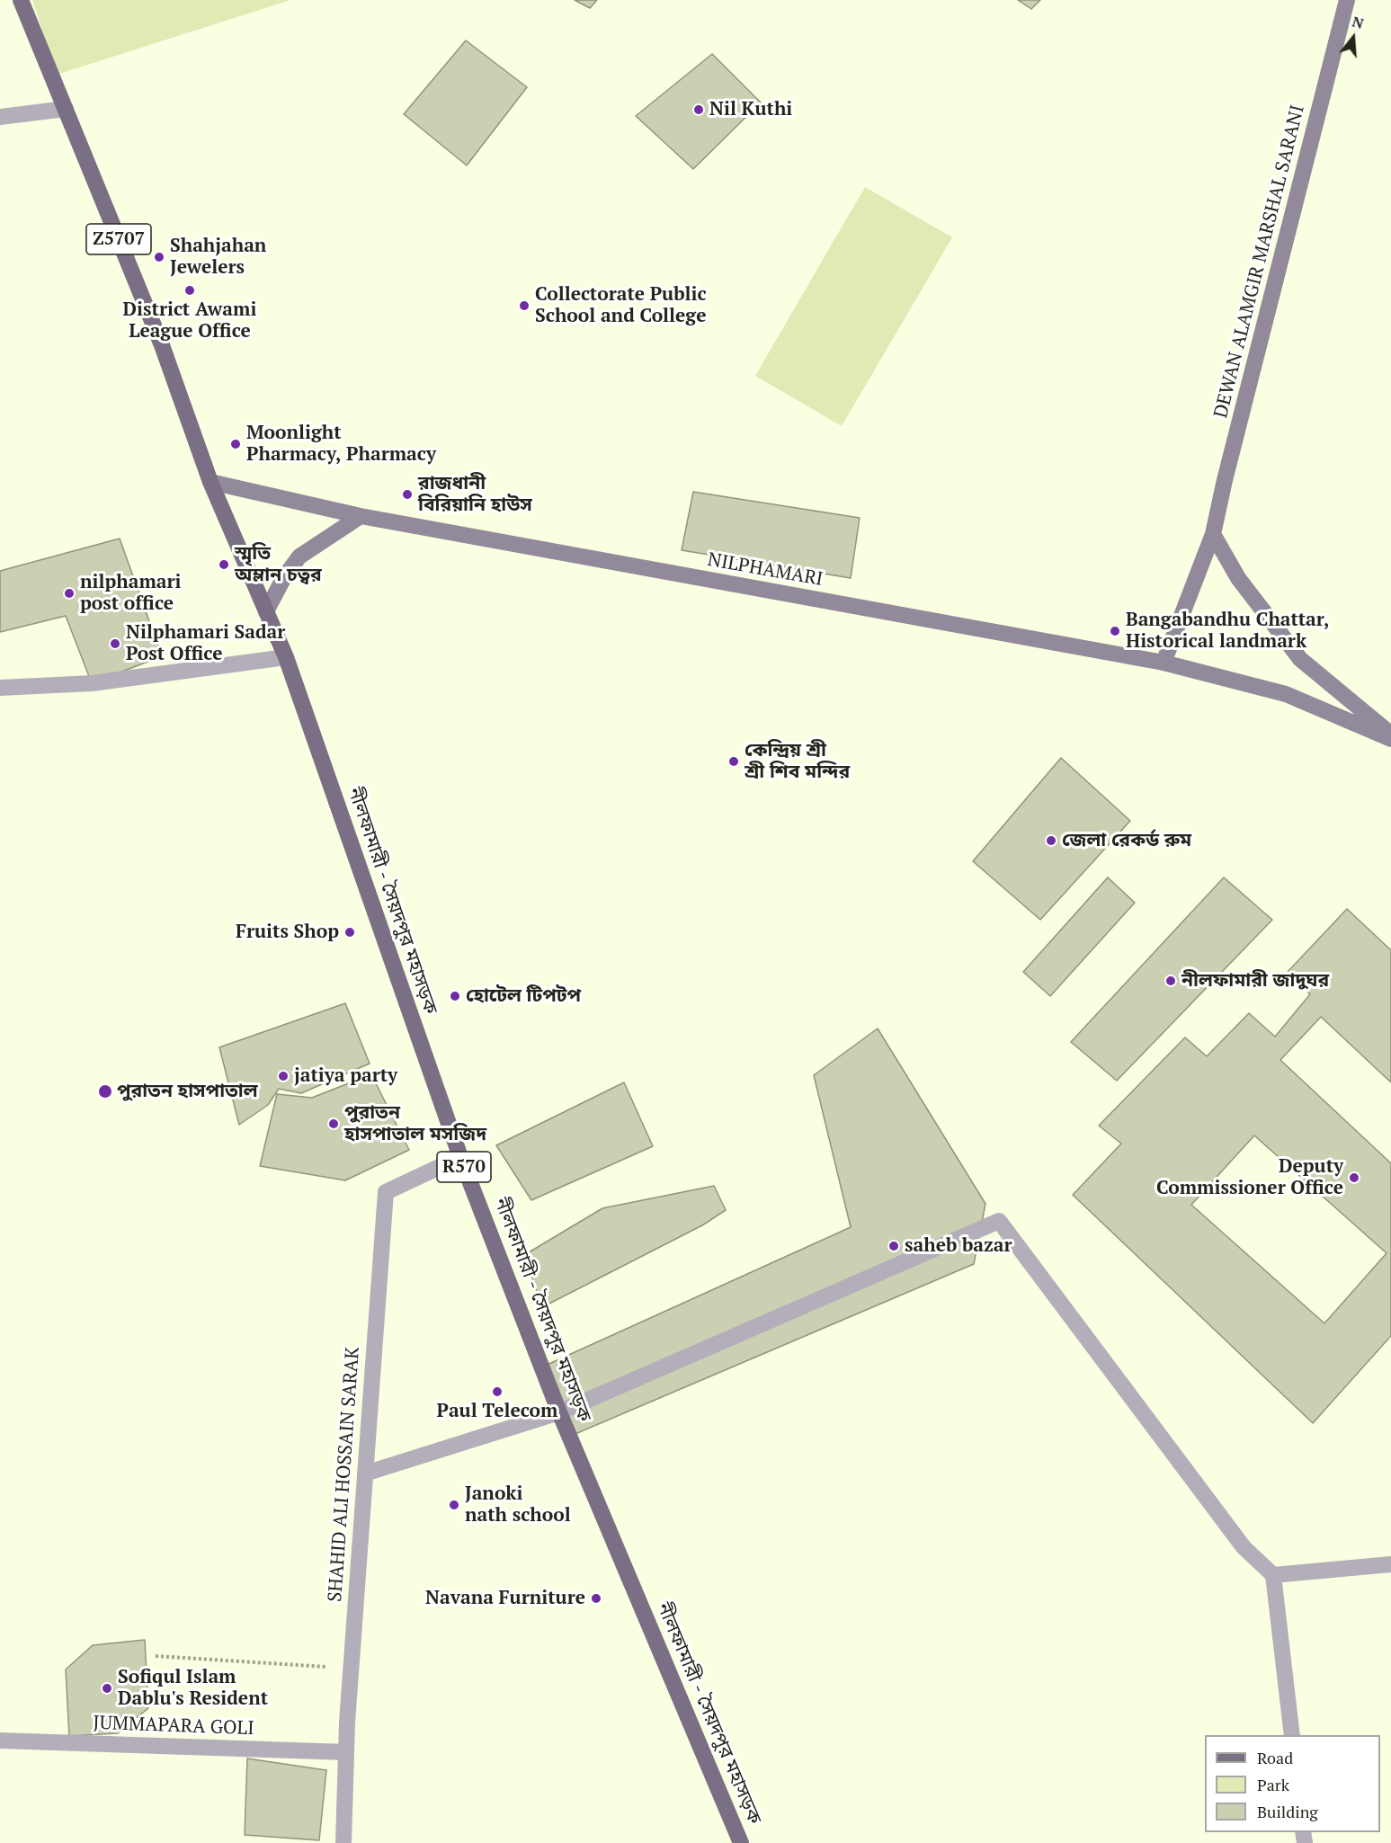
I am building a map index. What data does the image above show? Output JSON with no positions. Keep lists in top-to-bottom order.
{
  "streets": {
    "main road": ["Z5707", "নীলফামারী - সৈয়দপুর মহাসড়ক", "R570"],
    "street": [
      "DEWAN ALAMGIR MARSHAL SARANI",
      "NILPHAMARI",
      "SHAHID ALI HOSSAIN SARAK",
      "JUMMAPARA GOLI"
    ]
  },
  "crossings": [
    ["Z5707", "NILPHAMARI"],
    ["Z5707", "নীলফামারী - সৈয়দপুর মহাসড়ক"],
    ["DEWAN ALAMGIR MARSHAL SARANI", "NILPHAMARI"],
    ["NILPHAMARI", "নীলফামারী - সৈয়দপুর মহাসড়ক"],
    ["নীলফামারী - সৈয়দপুর মহাসড়ক", "SHAHID ALI HOSSAIN SARAK"],
    ["SHAHID ALI HOSSAIN SARAK", "JUMMAPARA GOLI"]
  ],
  "places": [
    "Nil Kuthi",
    "Shahjahan Jewelers",
    "District Awami League Office",
    "Collectorate Public School and College",
    "Moonlight Pharmacy, Pharmacy",
    "রাজধানী বিরিয়ানি হাউস",
    "স্মৃতি অম্লান চত্বর",
    "nilphamari post office",
    "Bangabandhu Chattar, Historical landmark",
    "Nilphamari Sadar Post Office",
    "কেন্দ্রিয় শ্রী শ্রী শিব মন্দির",
    "জেলা রেকর্ড রুম",
    "Fruits Shop",
    "নীলফামারী জাদুঘর",
    "হোটেল টিপটপ",
    "jatiya party",
    "পুরাতন হাসপাতাল",
    "পুরাতন হাসপাতাল মসজিদ",
    "Deputy Commissioner Office",
    "saheb bazar",
    "Paul Telecom",
    "Janoki nath school",
    "Navana Furniture",
    "Sofiqul Islam Dablu's Resident"
  ],
  "legend": ["Road", "Park", "Building"],
  "north": "top"
}
